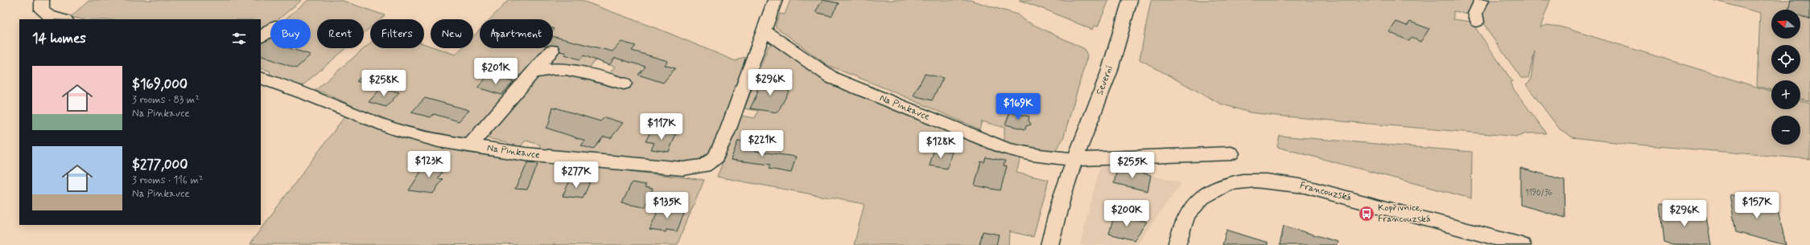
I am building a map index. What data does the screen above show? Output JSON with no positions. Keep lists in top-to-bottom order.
{
  "streets": {
    "street": ["Severní", "Na Pinkavce", "Francouzská"]
  },
  "crossings": [
    ["Severní", "Na Pinkavce"]
  ],
  "places": {
    "bus stop": ["Kopřivnice, Francouzská"]
  },
  "house_numbers": ["1190/36"],
  "north": "left",
  "page": {
    "map_buttons": ["+", "−"],
    "chip": [
      "Buy",
      "Rent",
      "Filters",
      "New",
      "Apartment"
    ],
    "heading": "14 homes",
    "price": [
      "$201K",
      "$296K",
      "$258K",
      "$169K",
      "$117K",
      "$221K",
      "$128K",
      "$123K",
      "$255K",
      "$277K",
      "$135K",
      "$157K",
      "$200K",
      "$296K"
    ],
    "list": [
      {
        "name": "$169,000",
        "note": "3 rooms · 83 m² · Na Pinkavce"
      },
      {
        "name": "$277,000",
        "note": "3 rooms · 116 m² · Na Pinkavce"
      }
    ]
  }
}
